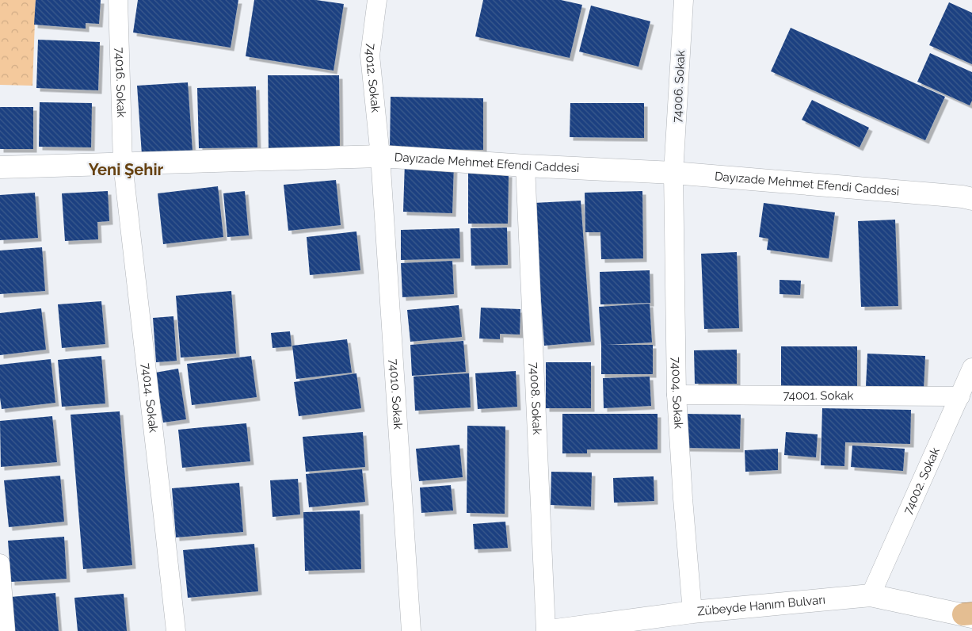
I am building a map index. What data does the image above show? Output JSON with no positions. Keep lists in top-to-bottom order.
{
  "streets": {
    "street": [
      "74012. Sokak",
      "74016. Sokak",
      "74006. Sokak",
      "Dayızade Mehmet Efendi Caddesi",
      "74004. Sokak",
      "74010. Sokak",
      "74001. Sokak",
      "74014. Sokak",
      "74008. Sokak",
      "74002. Sokak",
      "Zübeyde Hanım Bulvarı"
    ]
  },
  "crossings": [
    ["74012. Sokak", "Dayızade Mehmet Efendi Caddesi"],
    ["74012. Sokak", "74010. Sokak"],
    ["74016. Sokak", "Dayızade Mehmet Efendi Caddesi"],
    ["74016. Sokak", "74014. Sokak"],
    ["74006. Sokak", "Dayızade Mehmet Efendi Caddesi"],
    ["74006. Sokak", "74004. Sokak"],
    ["Dayızade Mehmet Efendi Caddesi", "74004. Sokak"],
    ["Dayızade Mehmet Efendi Caddesi", "74010. Sokak"],
    ["Dayızade Mehmet Efendi Caddesi", "74014. Sokak"],
    ["Dayızade Mehmet Efendi Caddesi", "74008. Sokak"],
    ["74004. Sokak", "74001. Sokak"],
    ["74004. Sokak", "Zübeyde Hanım Bulvarı"],
    ["74001. Sokak", "74002. Sokak"],
    ["74002. Sokak", "Zübeyde Hanım Bulvarı"]
  ],
  "districts": ["Yeni Şehir"]
}
